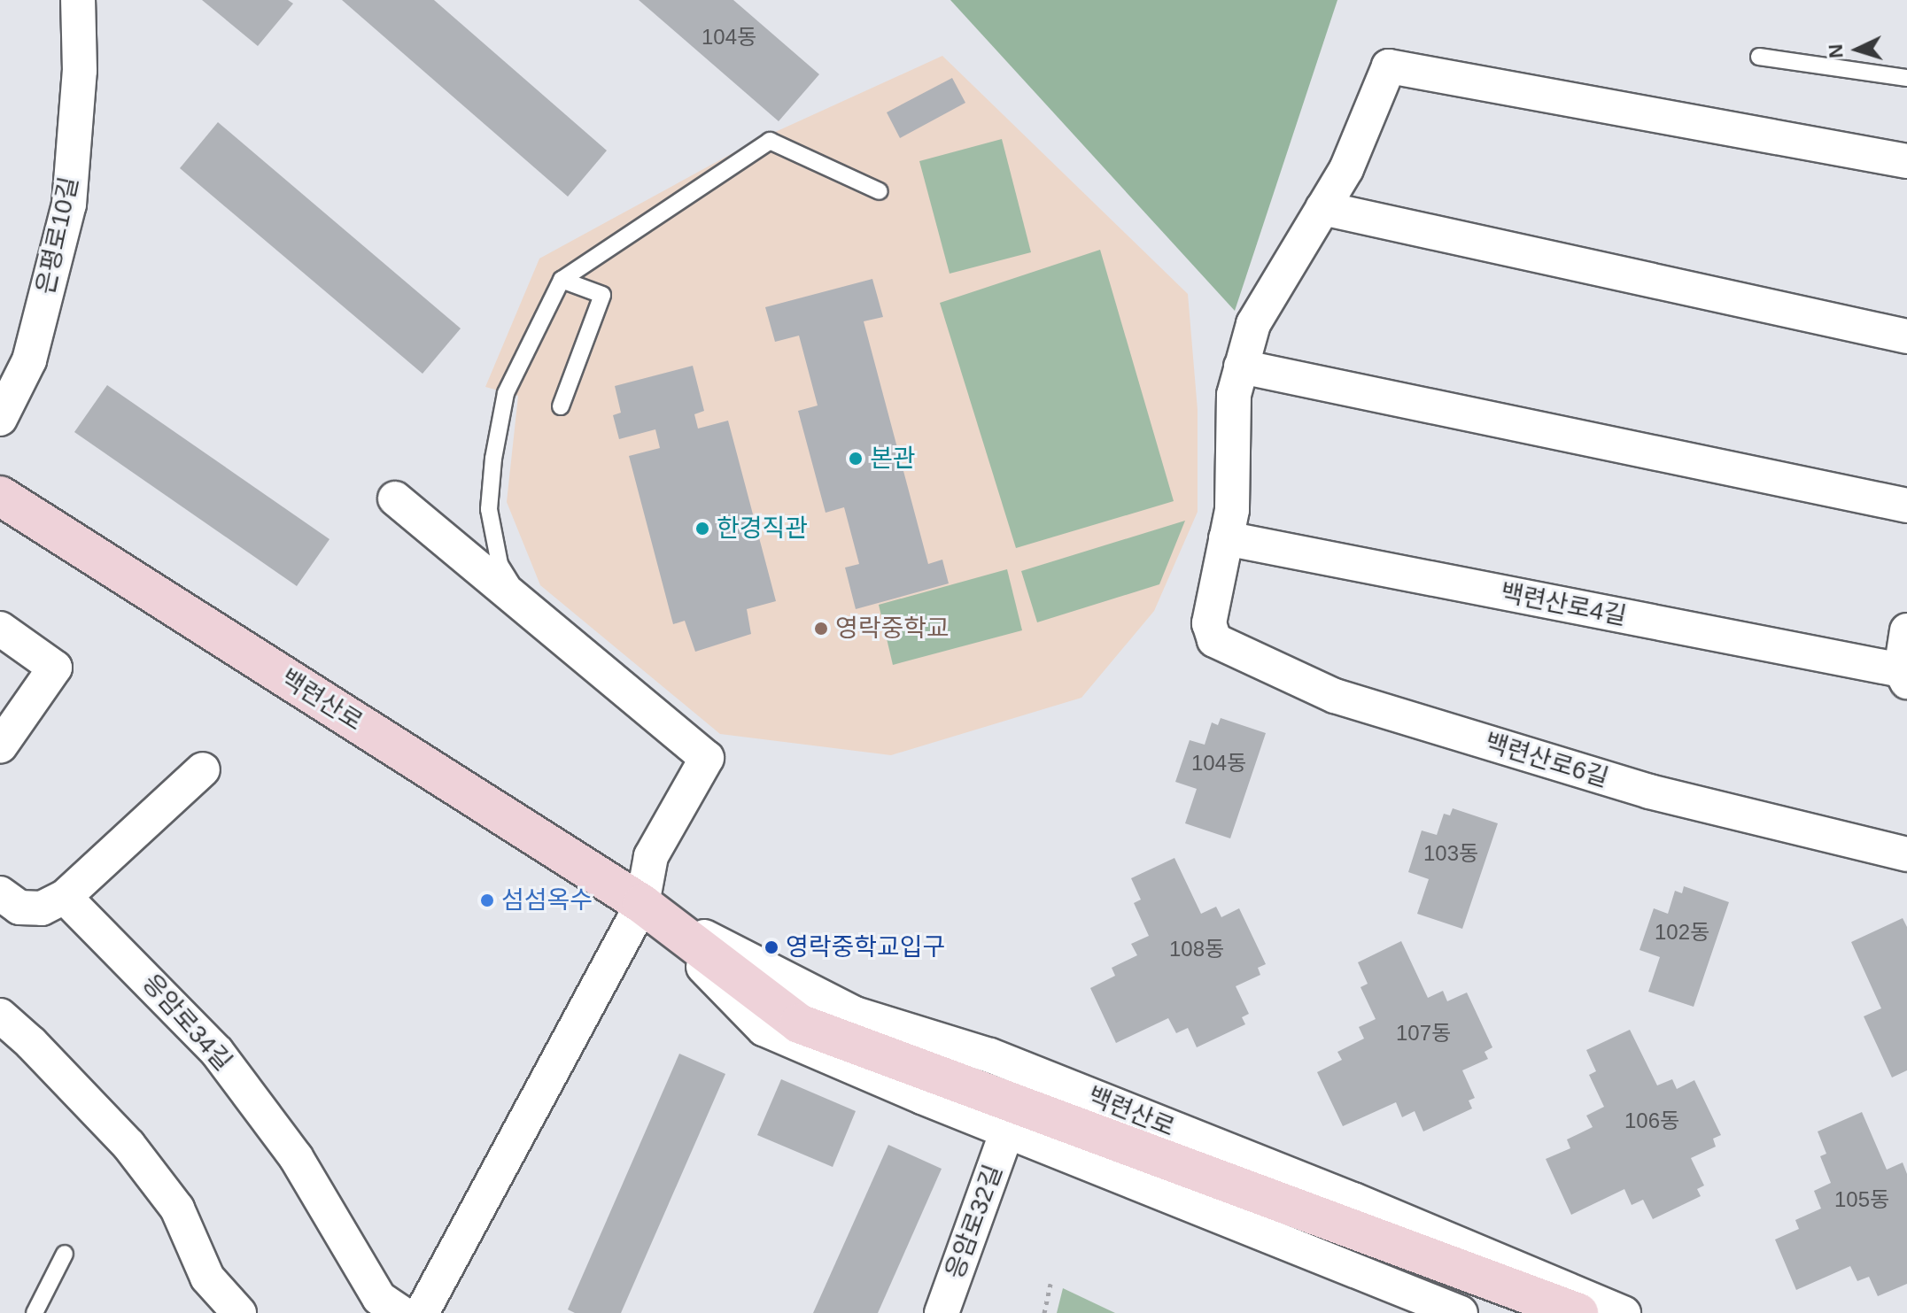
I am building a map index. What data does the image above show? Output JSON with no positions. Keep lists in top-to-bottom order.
{
  "streets": {
    "main road": ["백련산로"],
    "street": [
      "은평로10길",
      "백련산로4길",
      "백련산로6길",
      "응암로34길",
      "응암로32길"
    ]
  },
  "crossings": [
    ["백련산로4길", "백련산로6길"],
    ["백련산로", "응암로32길"]
  ],
  "places": [
    "본관",
    "한경직관",
    "영락중학교",
    "섬섬옥수",
    "영락중학교입구"
  ],
  "house_numbers": [
    "104동",
    "104동",
    "103동",
    "102동",
    "108동",
    "107동",
    "106동",
    "105동"
  ],
  "north": "left"
}
